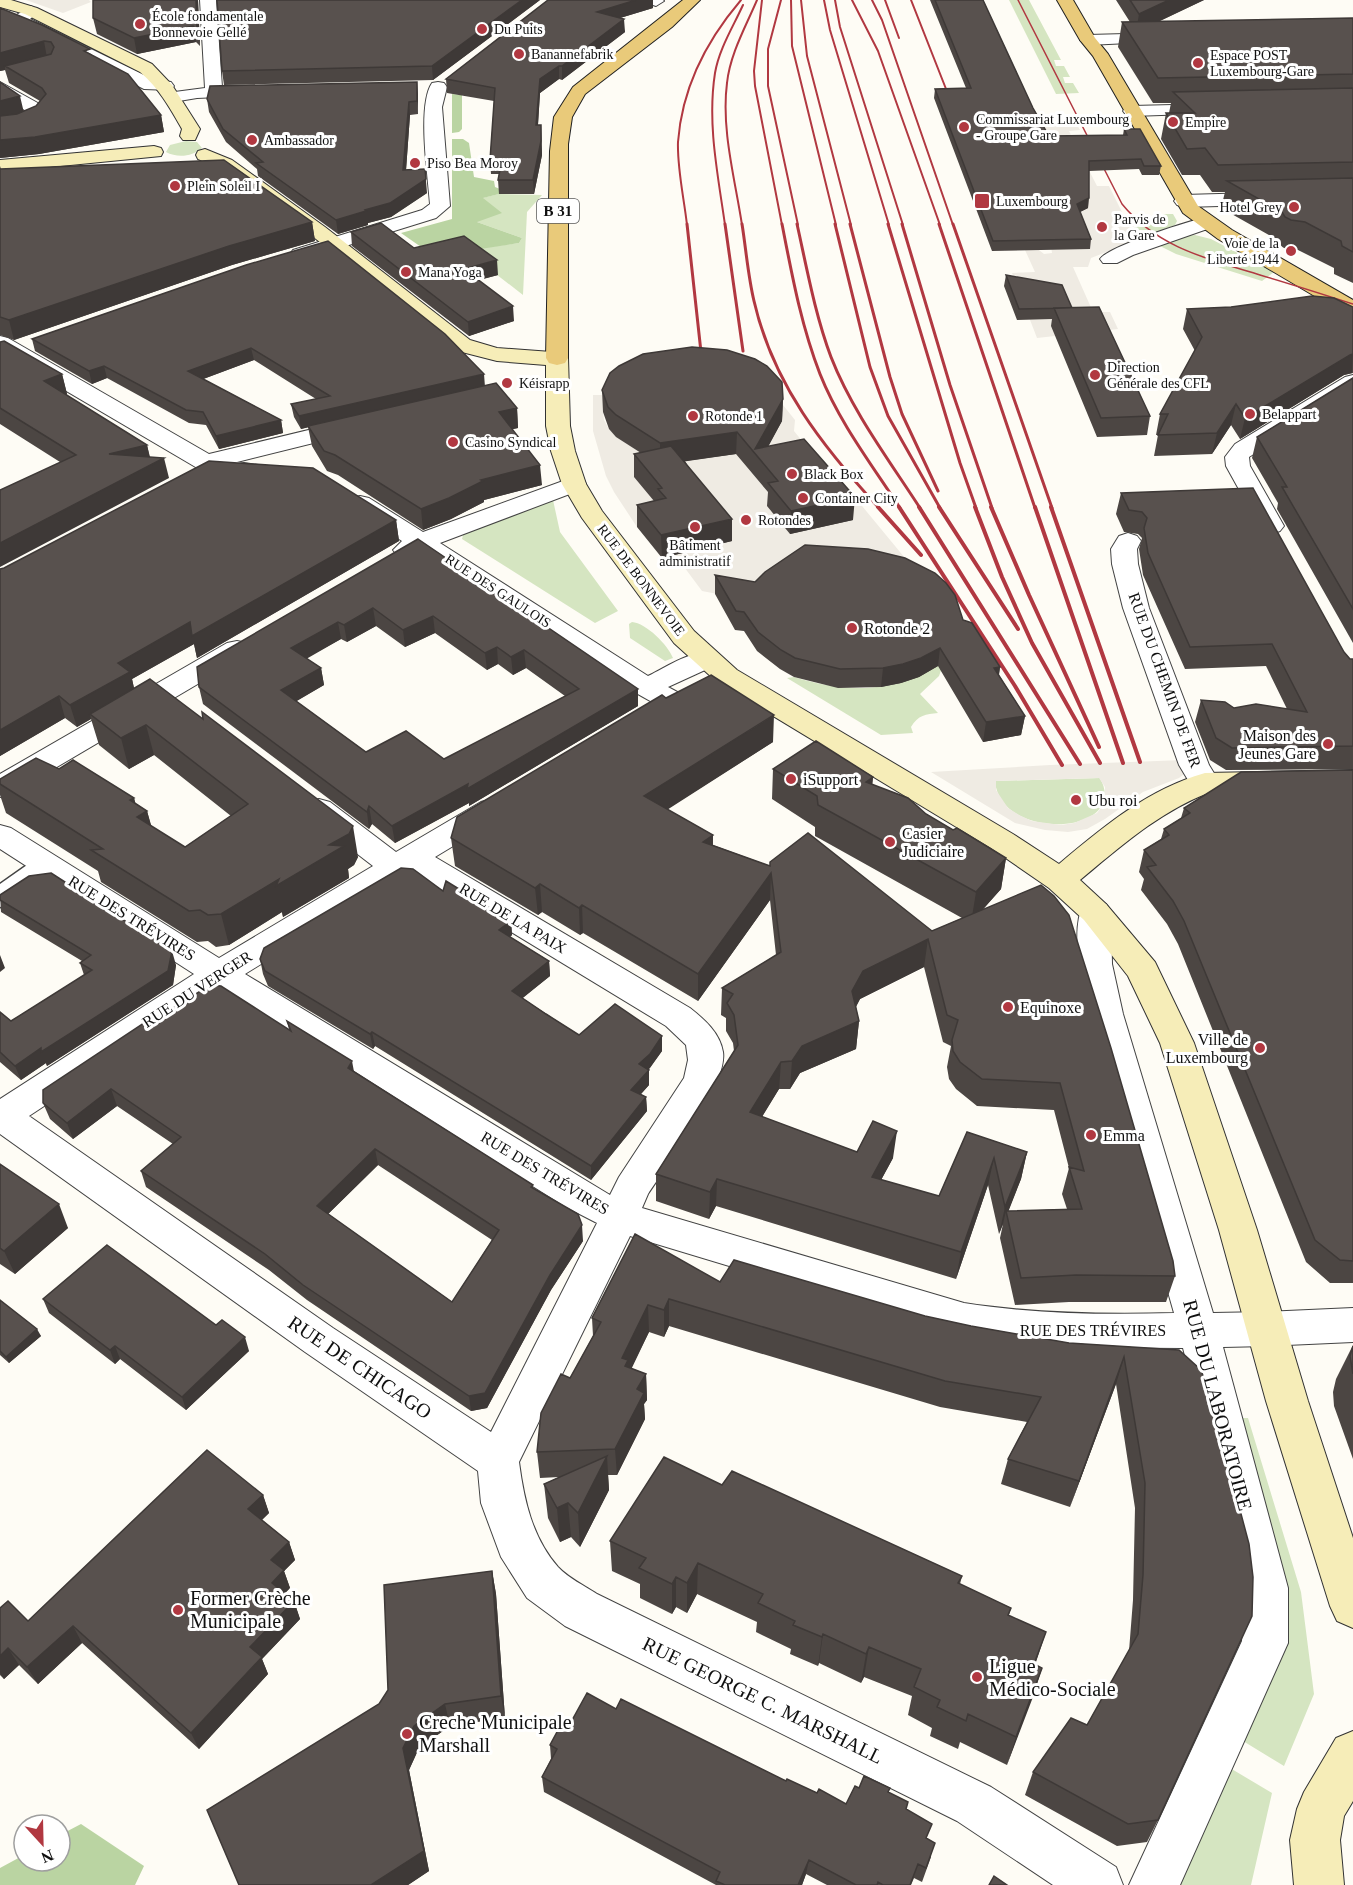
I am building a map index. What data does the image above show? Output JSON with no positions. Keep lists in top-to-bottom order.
{
  "streets": {
    "main road": ["B 31", "RUE DE BONNEVOIE"],
    "street": [
      "RUE DES GAULOIS",
      "RUE DU CHEMIN DE FER",
      "RUE DES TRÉVIRES",
      "RUE DE LA PAIX",
      "RUE DU VERGER",
      "RUE DE CHICAGO",
      "RUE DU LABORATOIRE",
      "RUE GEORGE C. MARSHALL"
    ]
  },
  "crossings": [
    ["B 31", "RUE DE BONNEVOIE"],
    ["RUE DES TRÉVIRES", "RUE DE LA PAIX"],
    ["RUE DES TRÉVIRES", "RUE DU VERGER"],
    ["RUE DES TRÉVIRES", "RUE DU LABORATOIRE"],
    ["RUE DE LA PAIX", "RUE DU VERGER"],
    ["RUE DU VERGER", "RUE DE CHICAGO"],
    ["RUE DE CHICAGO", "RUE GEORGE C. MARSHALL"]
  ],
  "places": {
    "other": [
      "École fondamentale Bonnevoie Gellé",
      "Du Puits",
      "Banannefabrik",
      "Espace POST Luxembourg-Gare",
      "Empire",
      "Commissariat Luxembourg - Groupe Gare",
      "Ambassador",
      "Piso Bea Moroy",
      "Plein Soleil I",
      "Hotel Grey",
      "Parvis de la Gare",
      "Voie de la Liberté 1944",
      "Mana Yoga",
      "Direction Générale des CFL",
      "Kéisrapp",
      "Belappart",
      "Rotonde 1",
      "Casino Syndical",
      "Black Box",
      "Container City",
      "Rotondes",
      "Bâtiment administratif",
      "Rotonde 2",
      "Maison des Jeunes Gare",
      "iSupport",
      "Ubu roi",
      "Casier Judiciaire",
      "Equinoxe",
      "Ville de Luxembourg",
      "Emma",
      "Former Crèche Municipale",
      "Ligue Médico-Sociale",
      "Creche Municipale Marshall"
    ],
    "transit": ["Luxembourg"]
  },
  "north": "bottom"
}
